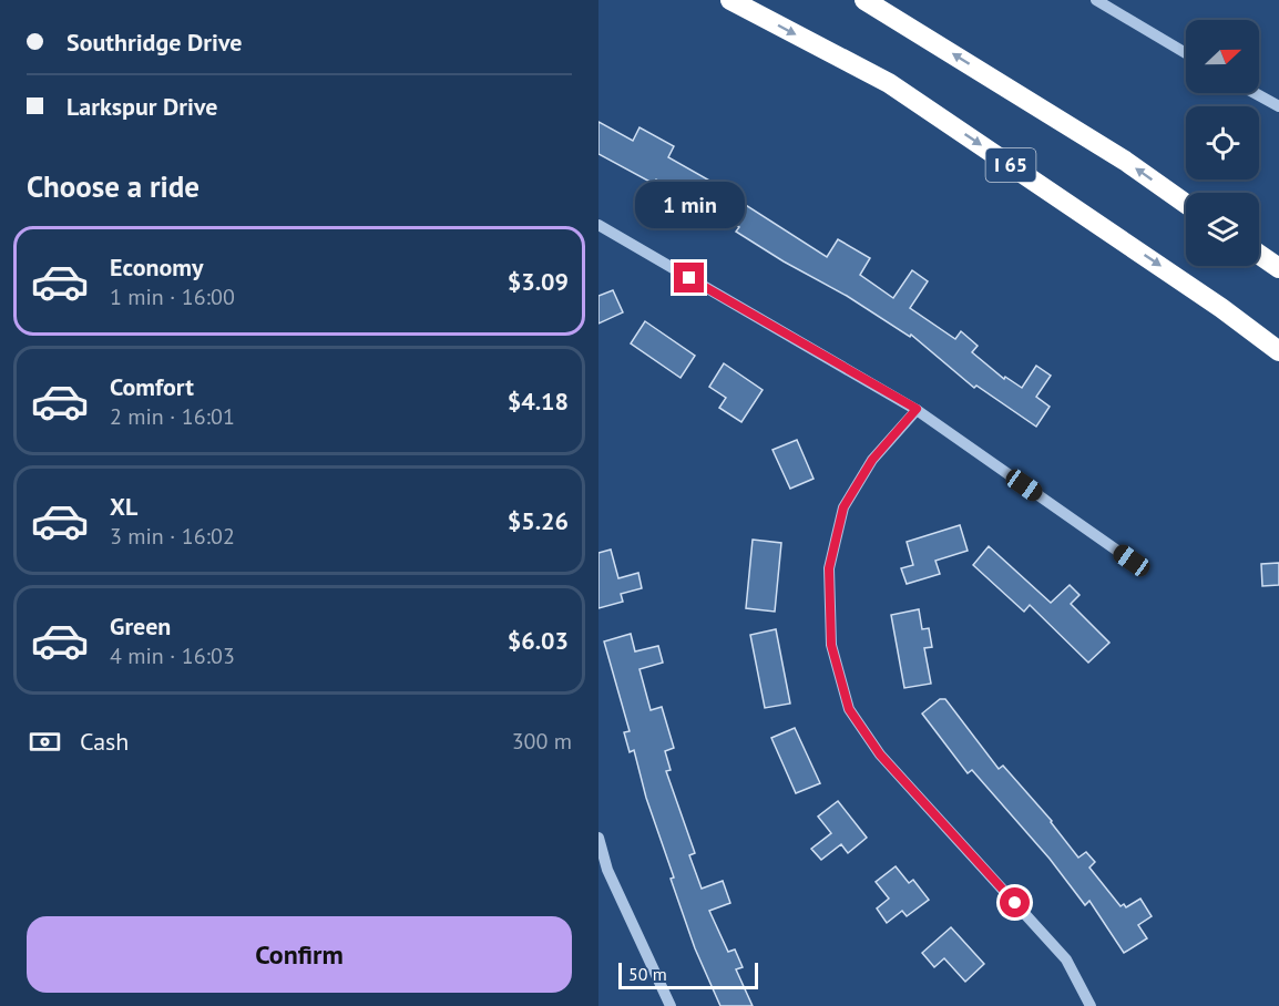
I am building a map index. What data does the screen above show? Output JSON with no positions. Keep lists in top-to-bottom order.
{
  "streets": {
    "highway": ["I 65"]
  },
  "scale_bar": "50 m",
  "north": "right",
  "page": {
    "banner": ["Southridge Drive", "Larkspur Drive"],
    "heading": "Choose a ride",
    "bubble": "1 min",
    "list": [
      {
        "name": "Economy",
        "note": "1 min · 16:00",
        "value": "$3.09"
      },
      {
        "name": "Comfort",
        "note": "2 min · 16:01",
        "value": "$4.18"
      },
      {
        "name": "XL",
        "note": "3 min · 16:02",
        "value": "$5.26"
      },
      {
        "name": "Green",
        "note": "4 min · 16:03",
        "value": "$6.03"
      }
    ],
    "pay": ["Cash", "300 m"],
    "buttons": "Confirm",
    "scale": "50 m"
  }
}
